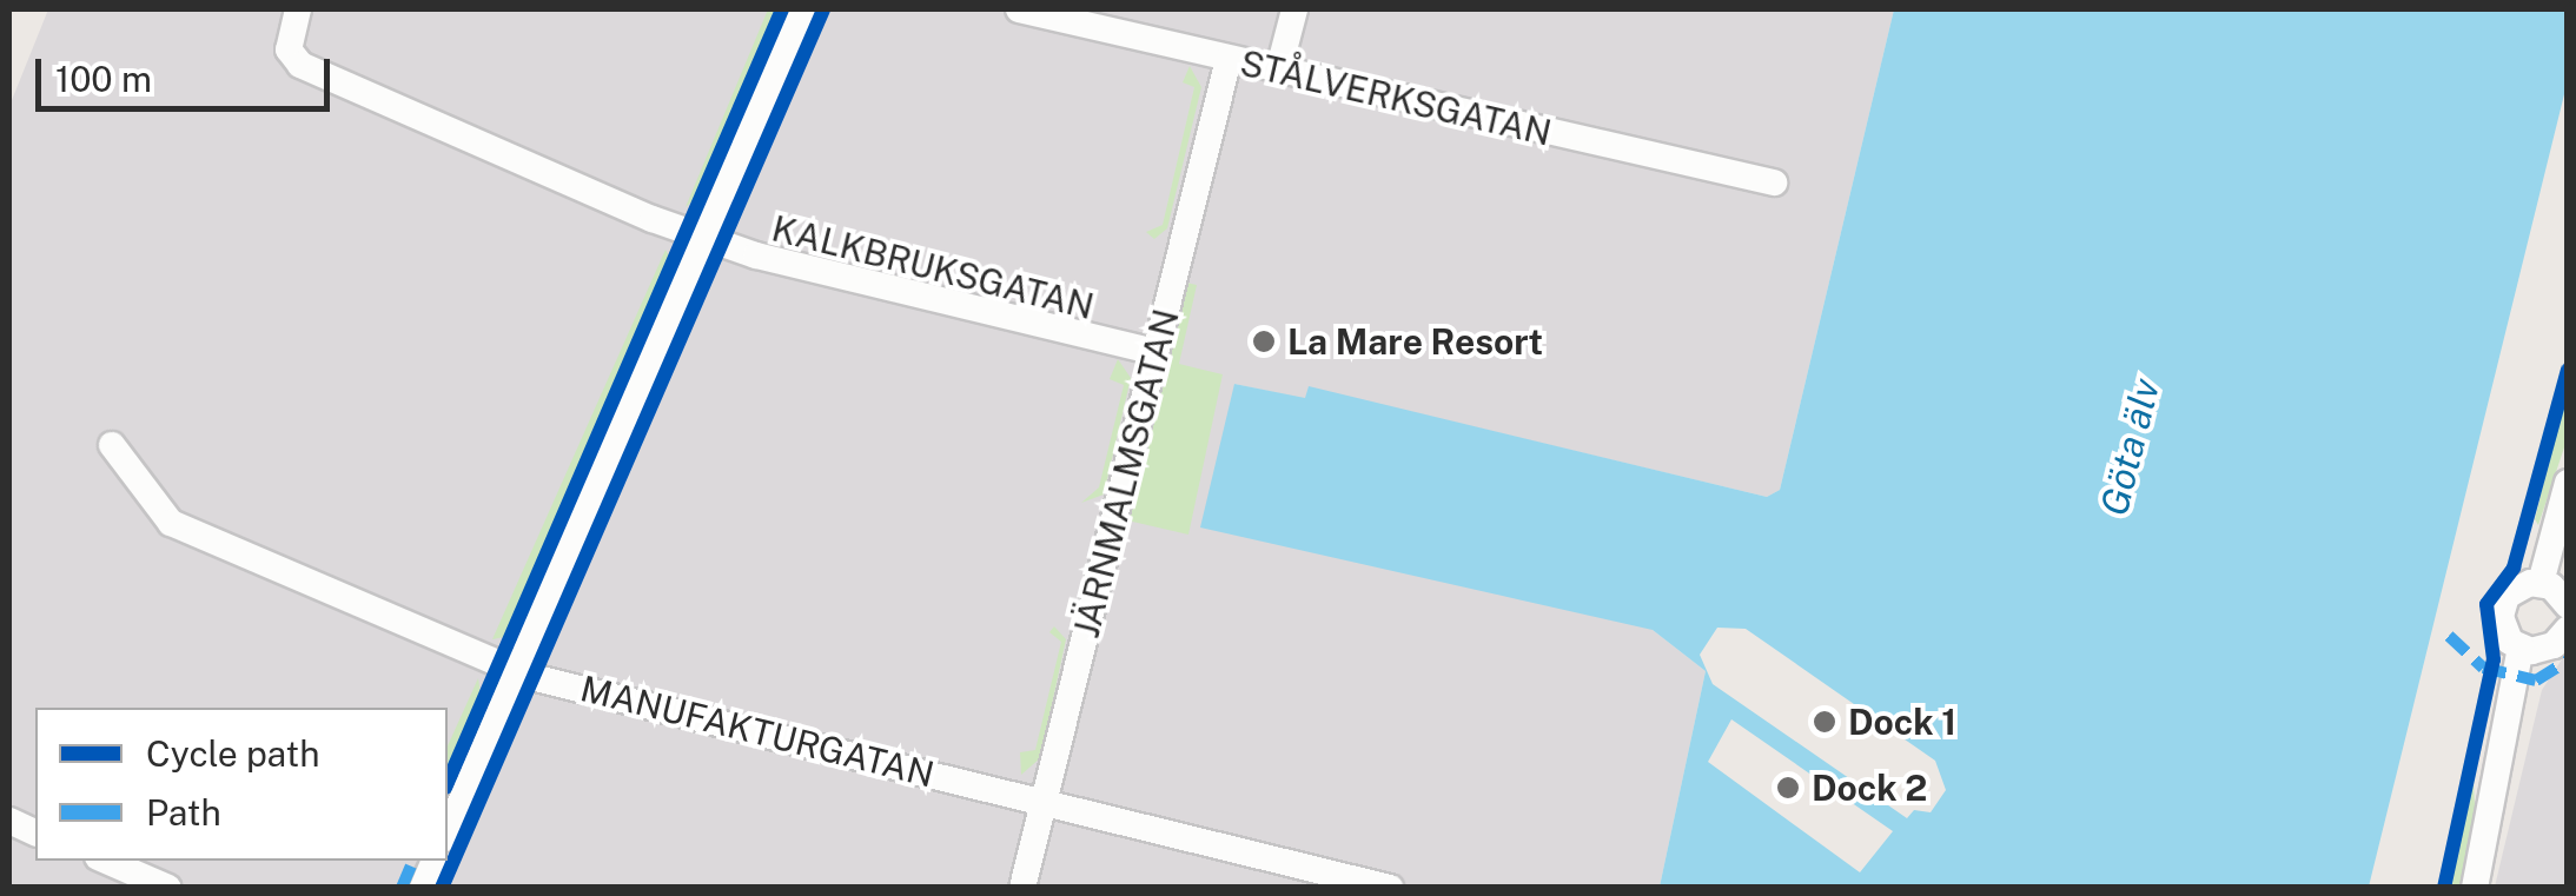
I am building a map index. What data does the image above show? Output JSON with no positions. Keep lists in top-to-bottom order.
{
  "streets": {
    "street": [
      "STÅLVERKSGATAN",
      "KALKBRUKSGATAN",
      "JÄRNMALMSGATAN",
      "MANUFAKTURGATAN"
    ]
  },
  "crossings": [
    ["STÅLVERKSGATAN", "JÄRNMALMSGATAN"],
    ["KALKBRUKSGATAN", "JÄRNMALMSGATAN"],
    ["JÄRNMALMSGATAN", "MANUFAKTURGATAN"]
  ],
  "water": ["Göta älv"],
  "places": ["La Mare Resort", "Dock 1", "Dock 2"],
  "legend": ["Cycle path", "Path"],
  "scale_bar": "100 m"
}
